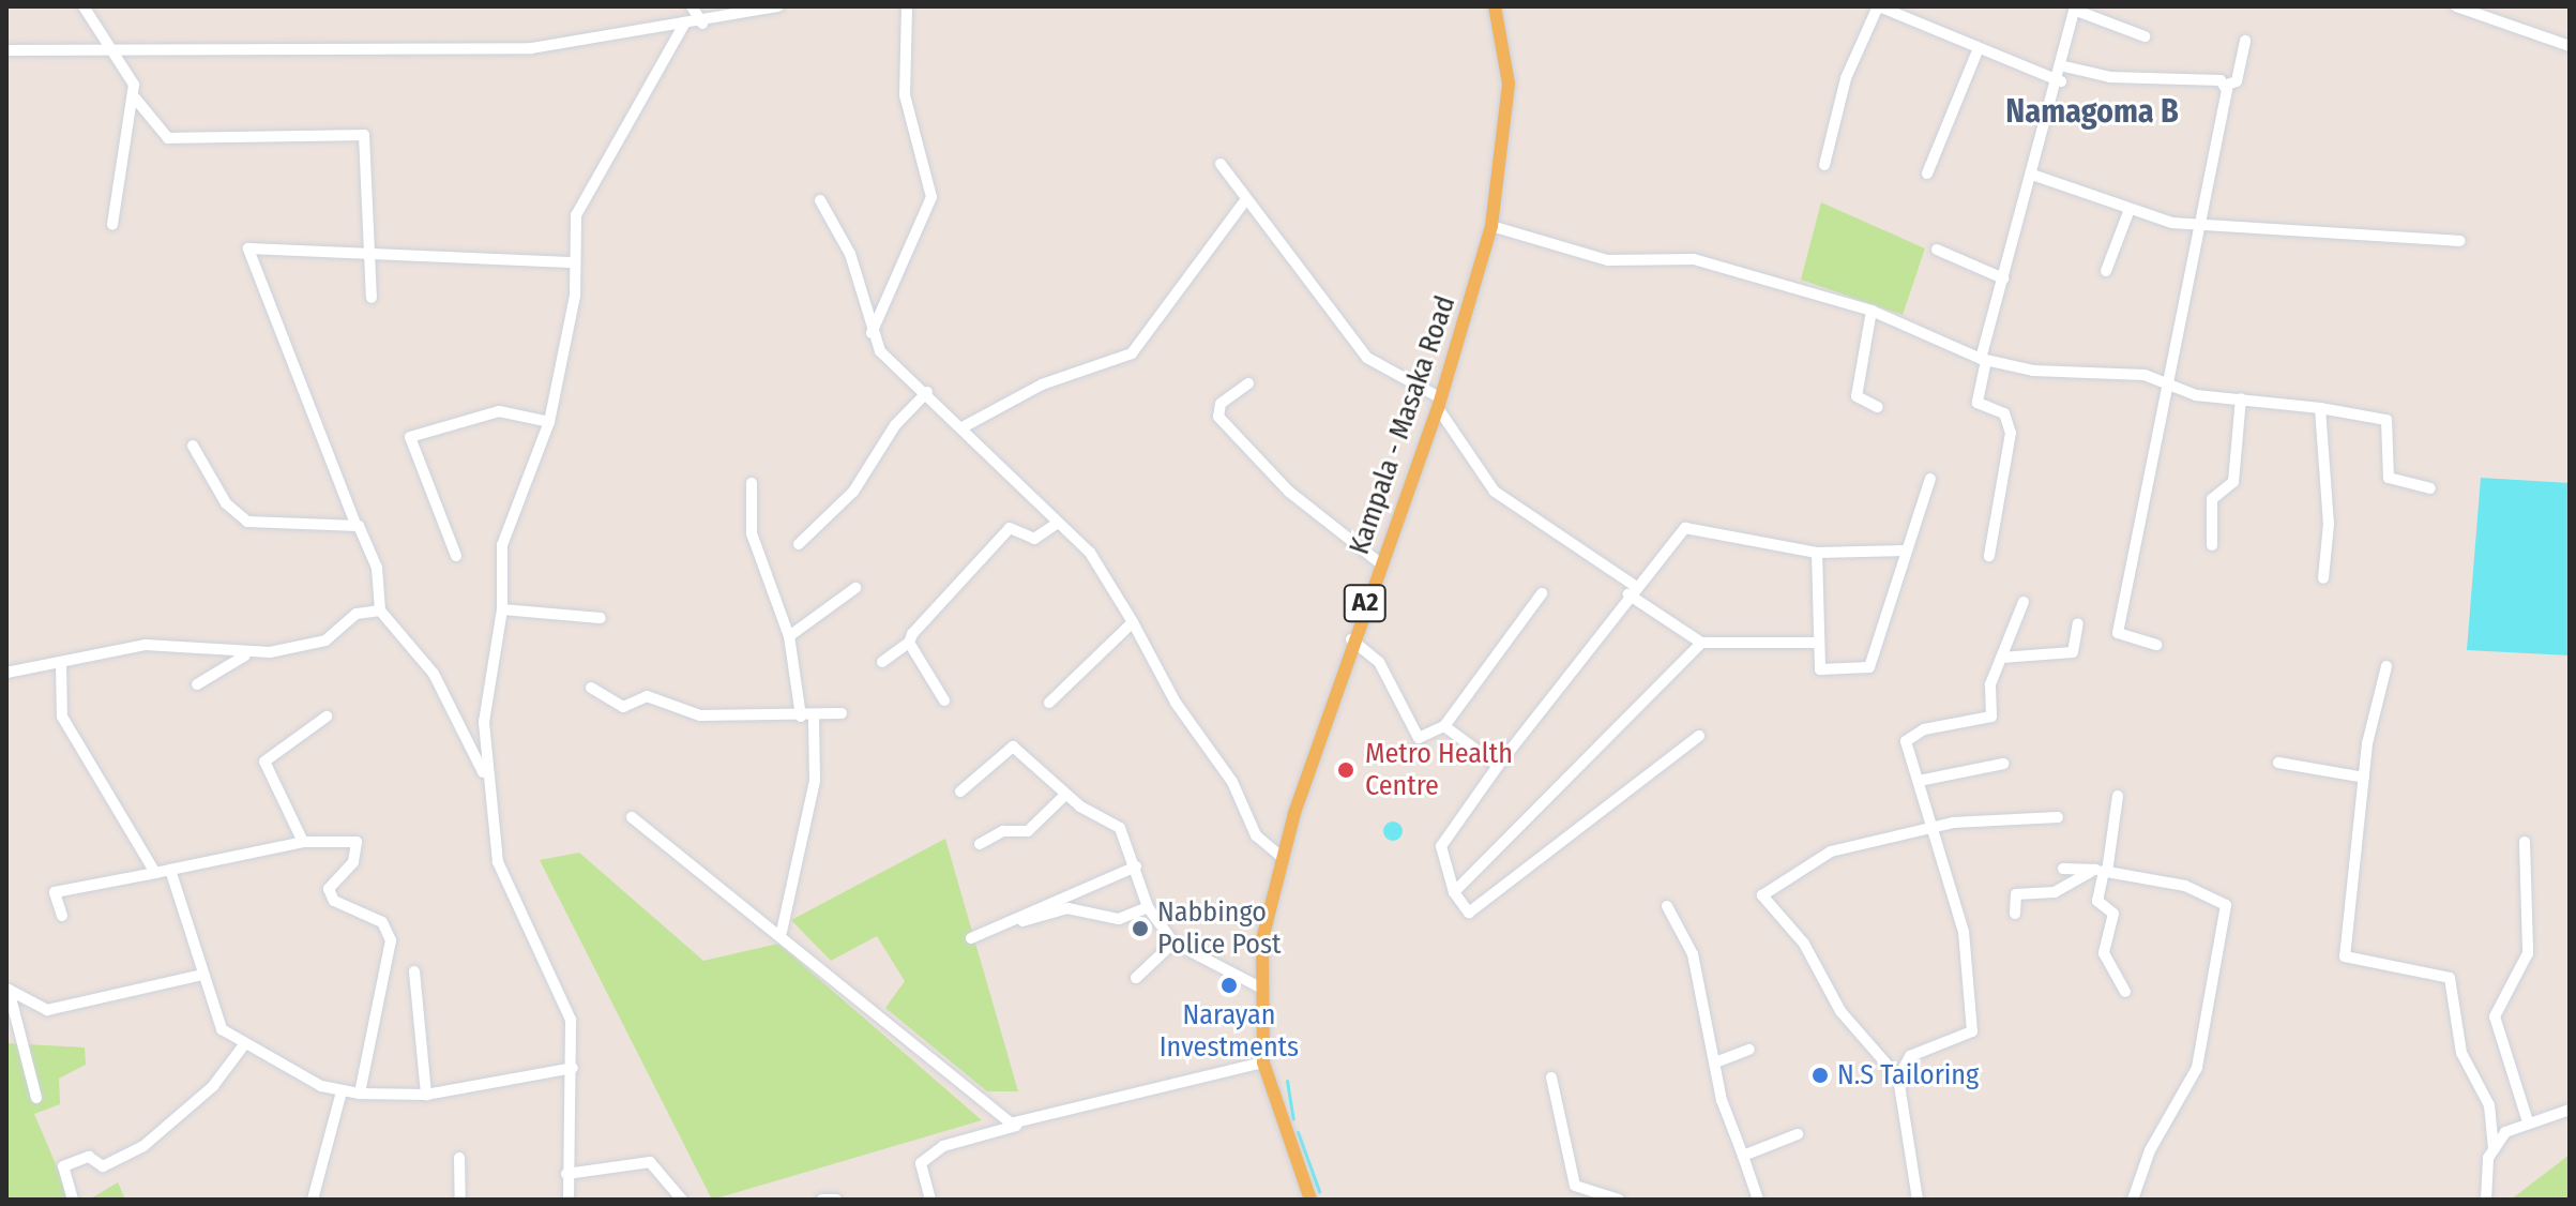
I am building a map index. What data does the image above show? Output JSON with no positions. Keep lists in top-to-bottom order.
{
  "streets": {
    "main road": ["Kampala - Masaka Road", "A2"]
  },
  "districts": ["Namagoma B"],
  "places": [
    "Metro Health Centre",
    "Nabbingo Police Post",
    "Narayan Investments",
    "N.S Tailoring"
  ]
}
